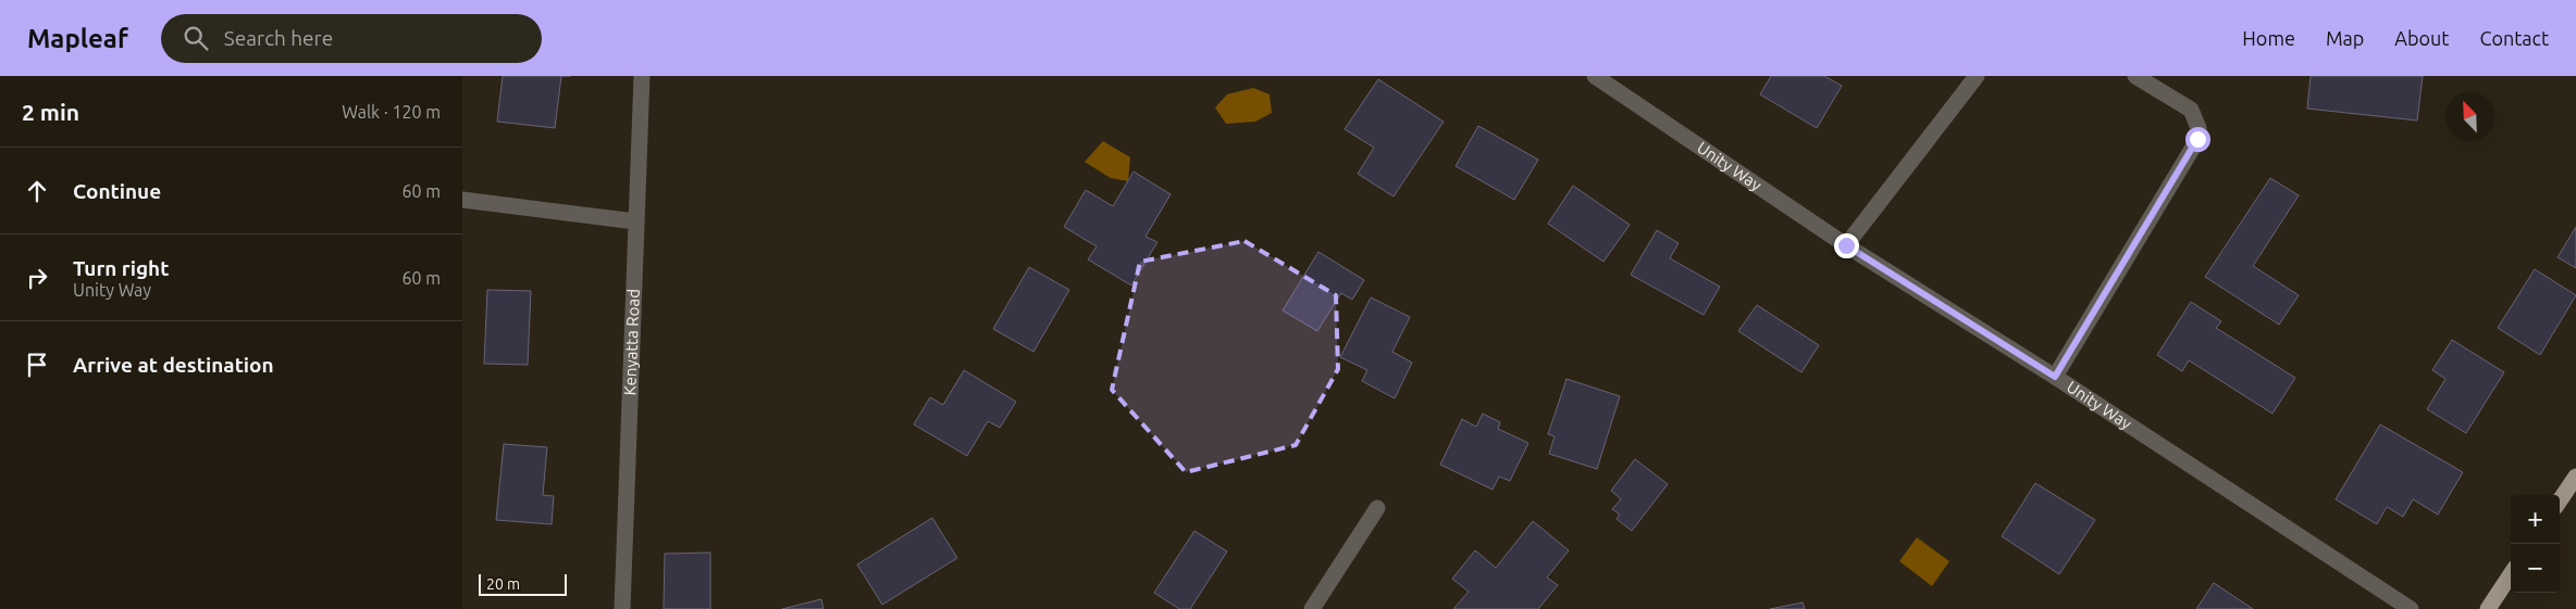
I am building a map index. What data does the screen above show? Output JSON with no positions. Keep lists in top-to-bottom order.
{
  "streets": {
    "street": ["Unity Way", "Kenyatta Road"]
  },
  "scale_bar": "20 m",
  "north": "top left",
  "page": {
    "header": "Mapleaf",
    "search": "Search here",
    "nav": [
      "Home",
      "Map",
      "About",
      "Contact"
    ],
    "heading": ["2 min", "Walk · 120 m"],
    "list": [
      ["Continue", "60 m"],
      ["Turn right", "Unity Way", "60 m"],
      "Arrive at destination"
    ],
    "map_buttons": ["+", "−"],
    "scale": "20 m"
  }
}
